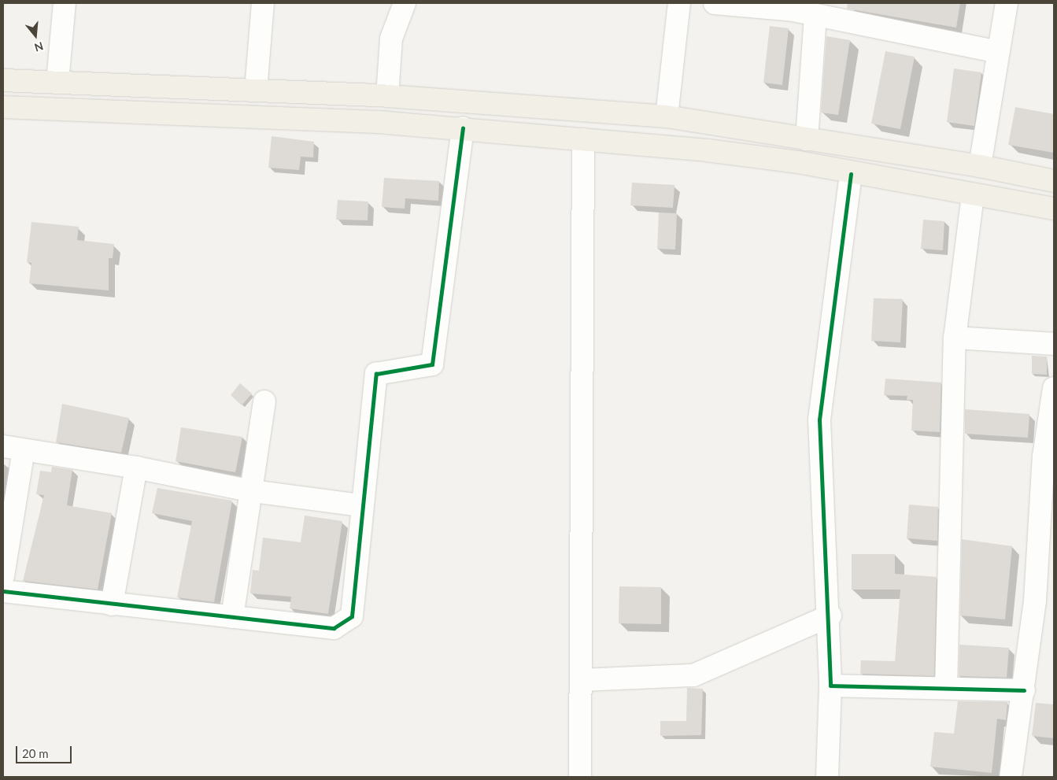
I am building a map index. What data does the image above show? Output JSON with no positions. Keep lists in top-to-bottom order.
{
  "scale_bar": "20 m",
  "north": "bottom"
}
